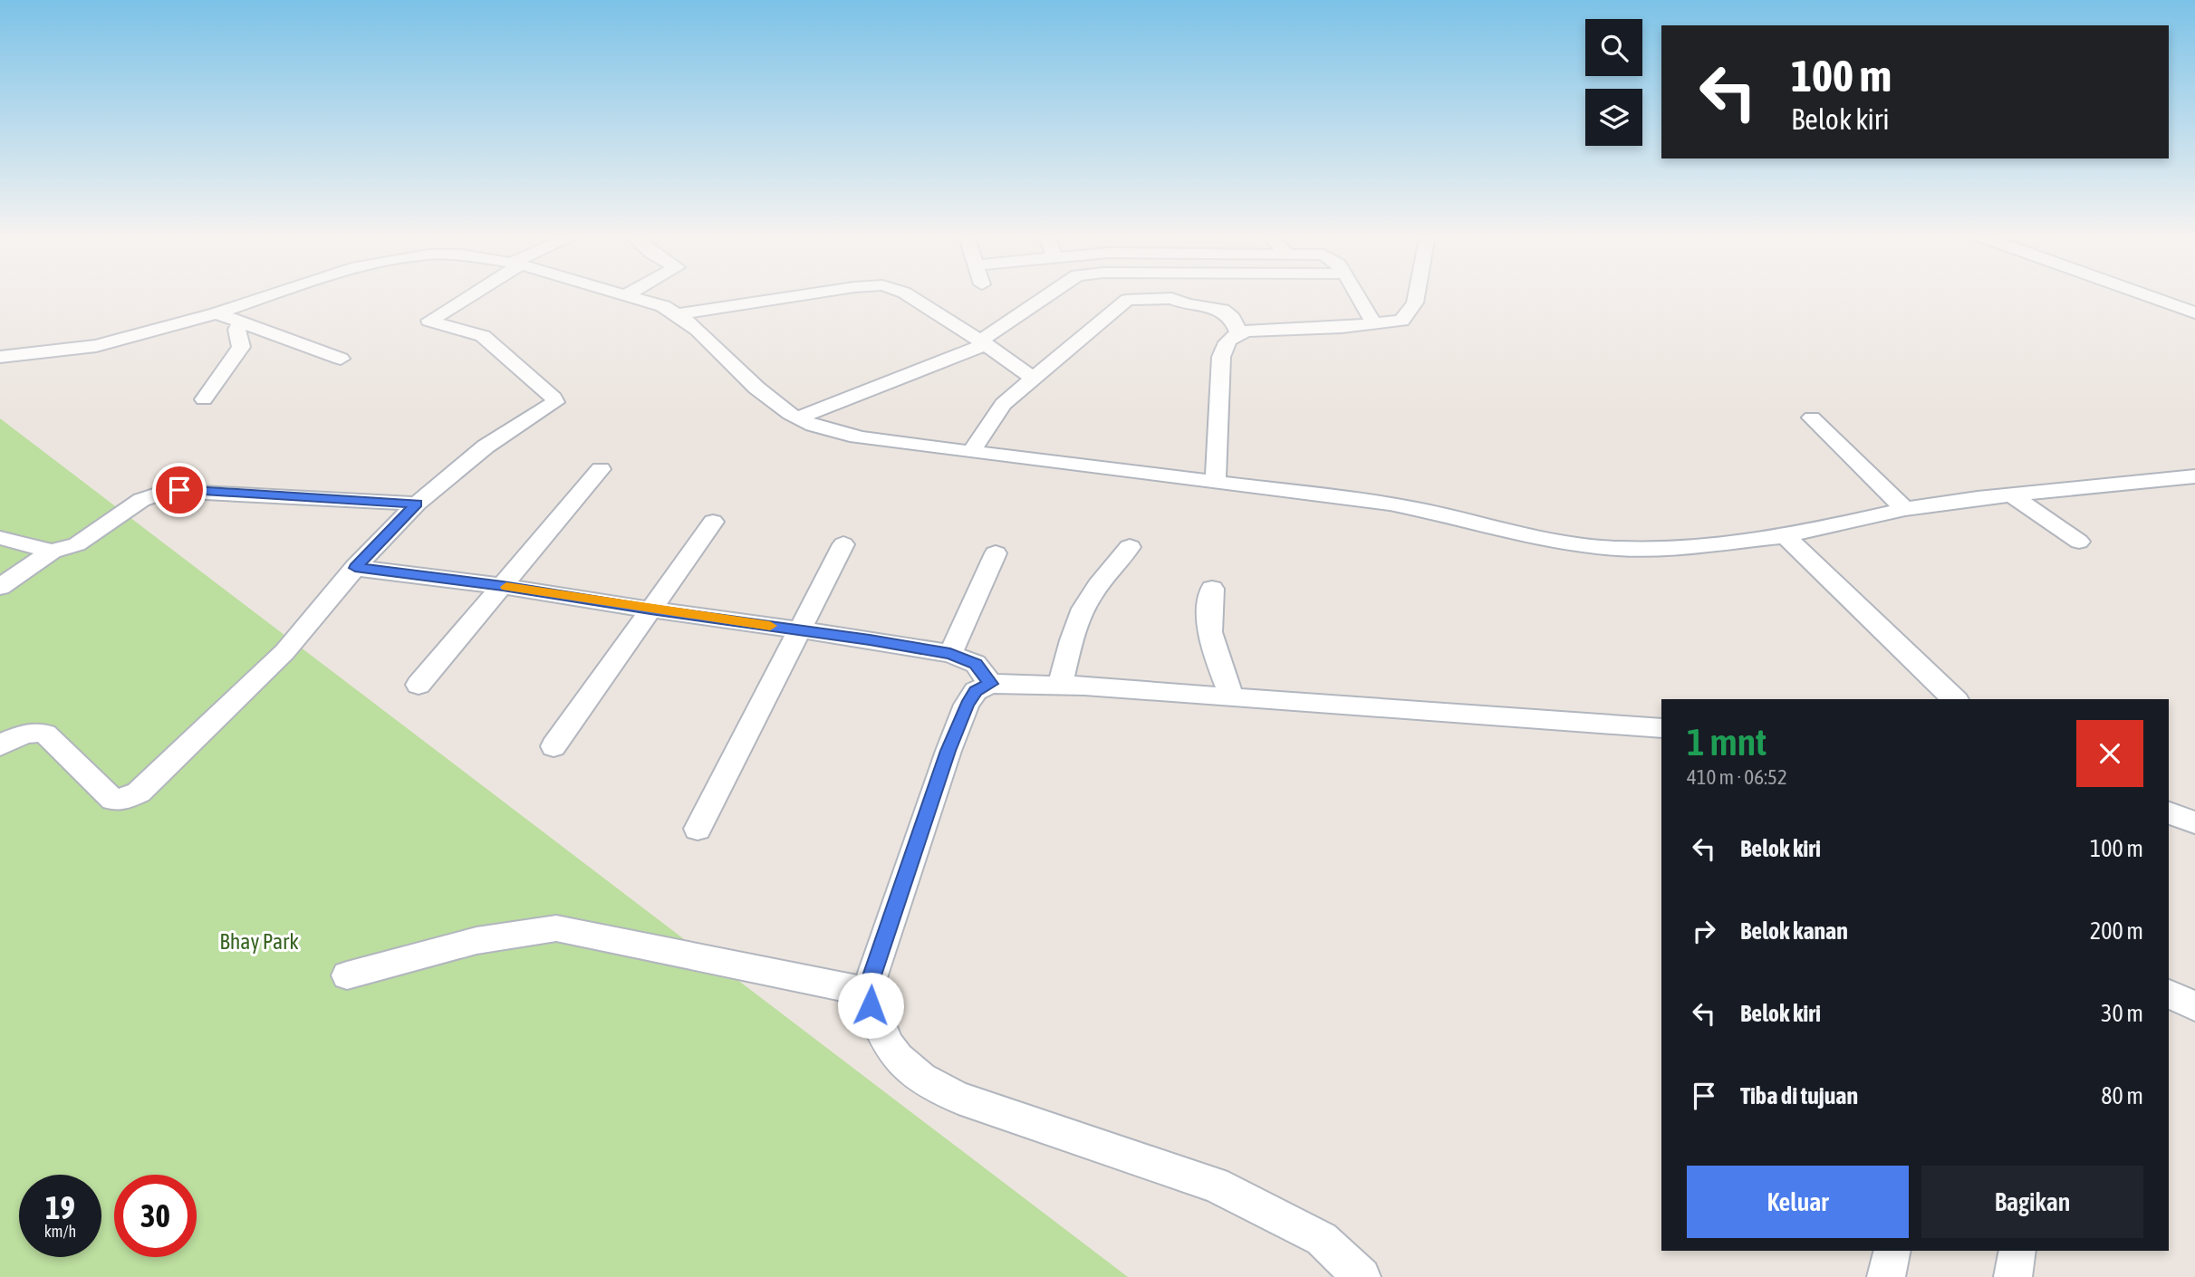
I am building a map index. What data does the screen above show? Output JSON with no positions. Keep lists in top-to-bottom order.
{
  "parks": ["Bhay Park"],
  "page": {
    "turn": ["100 m", "Belok kiri"],
    "heading": ["1 mnt", "410 m · 06:52"],
    "list": [
      {
        "name": "Belok kiri",
        "value": "100 m"
      },
      {
        "name": "Belok kanan",
        "value": "200 m"
      },
      {
        "name": "Belok kiri",
        "value": "30 m"
      },
      {
        "name": "Tiba di tujuan",
        "value": "80 m"
      }
    ],
    "buttons": ["Keluar", "Bagikan"],
    "speed": "19 km/h",
    "limit": "30"
  }
}
